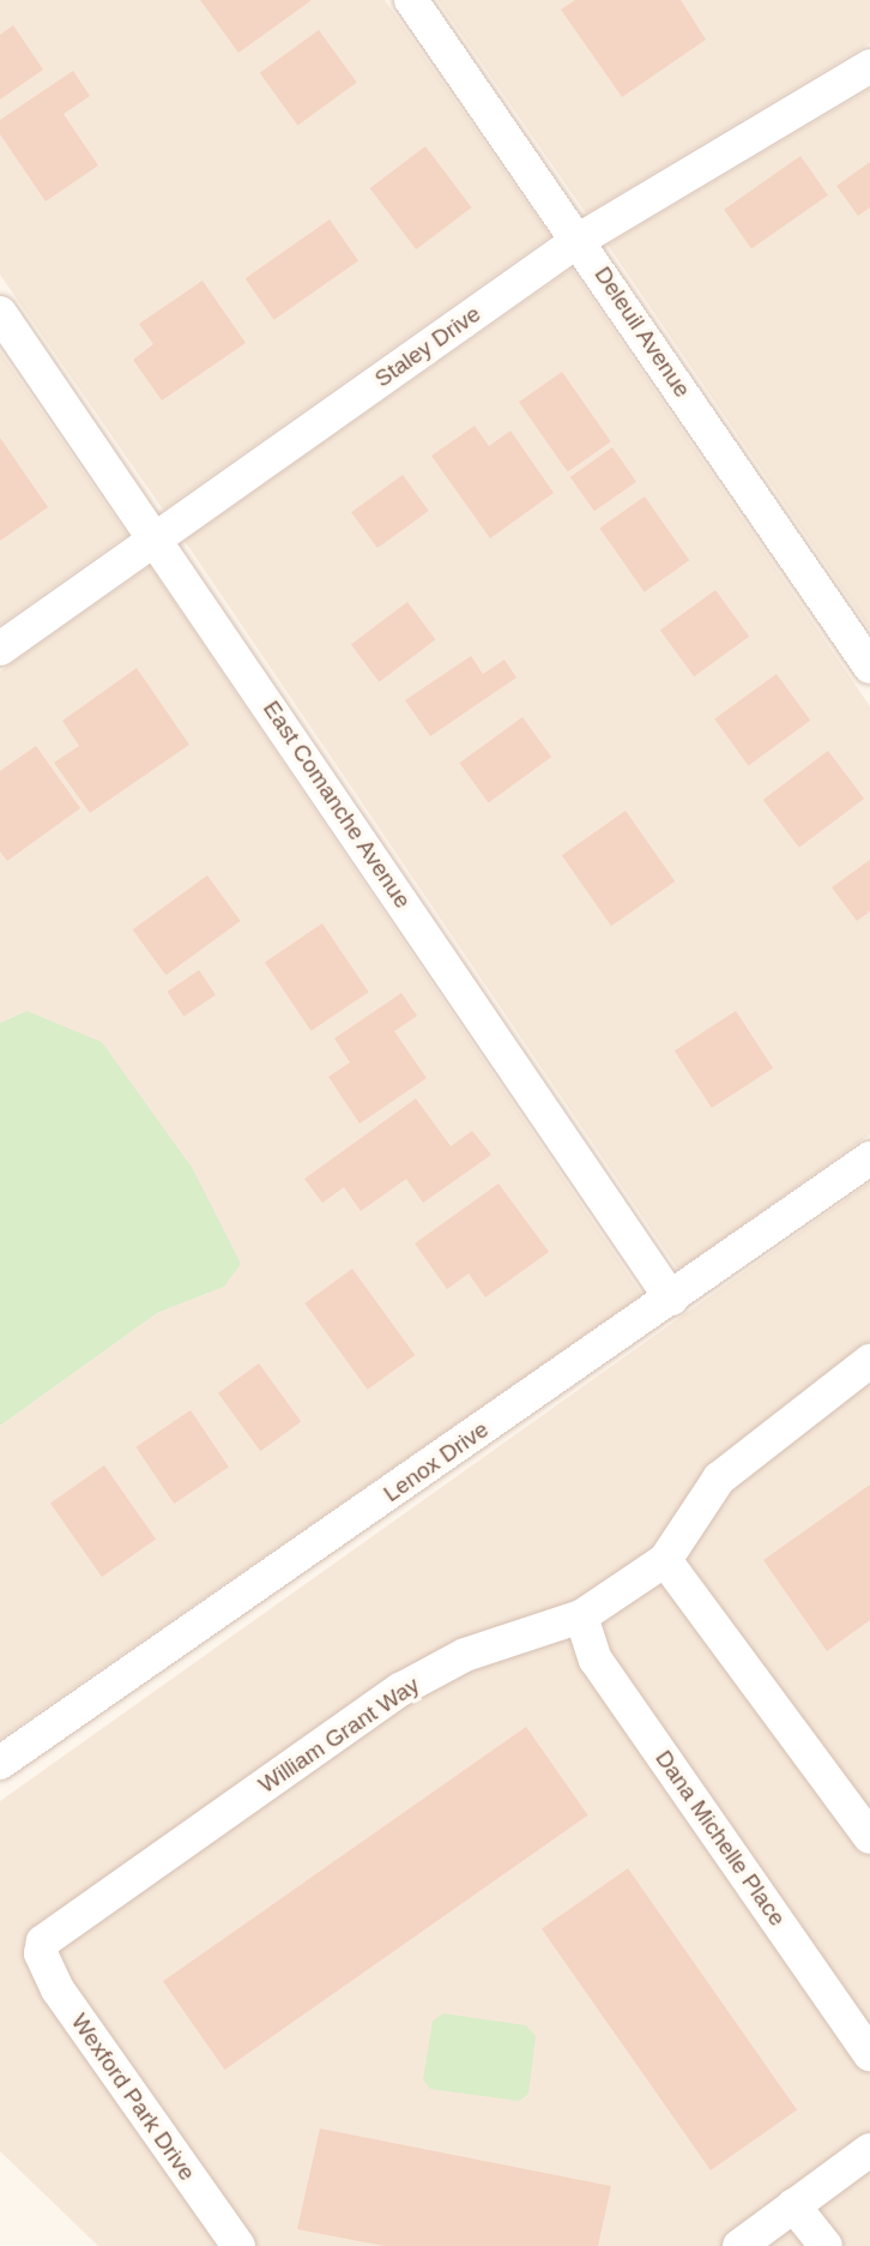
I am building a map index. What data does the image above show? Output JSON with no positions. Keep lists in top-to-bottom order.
{
  "streets": {
    "street": [
      "Deleuil Avenue",
      "Staley Drive",
      "East Comanche Avenue",
      "Lenox Drive",
      "William Grant Way",
      "Dana Michelle Place",
      "Wexford Park Drive"
    ]
  },
  "crossings": [
    ["Deleuil Avenue", "Staley Drive"],
    ["Staley Drive", "East Comanche Avenue"],
    ["East Comanche Avenue", "Lenox Drive"],
    ["William Grant Way", "Dana Michelle Place"],
    ["William Grant Way", "Wexford Park Drive"]
  ]
}
